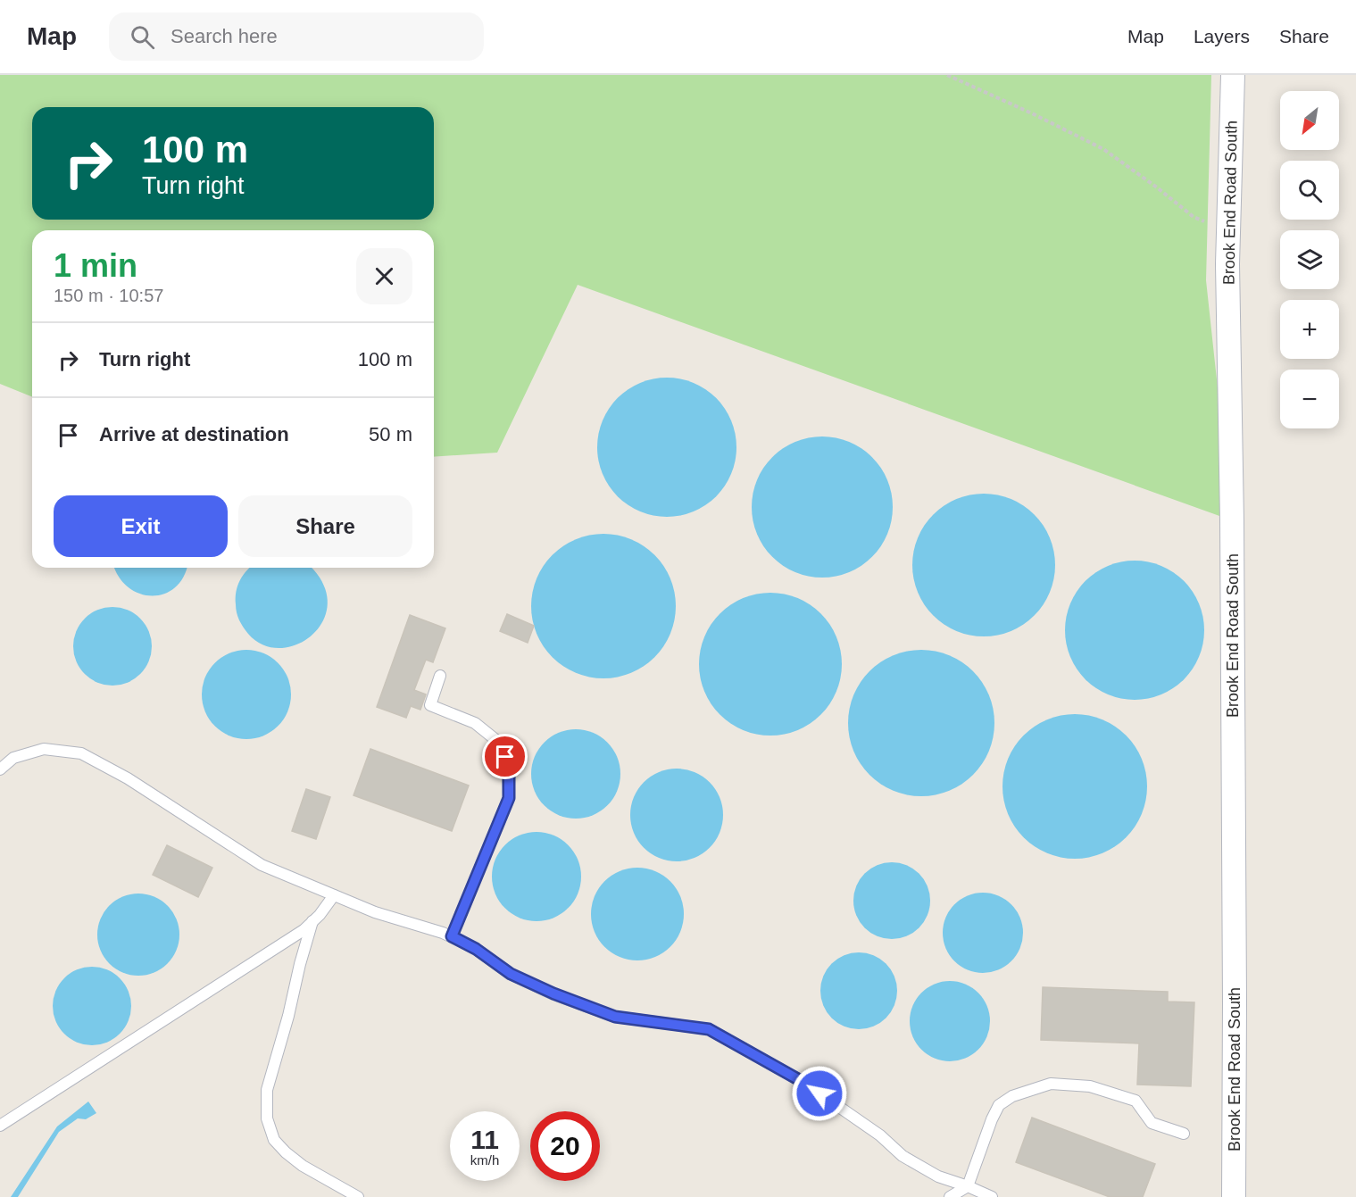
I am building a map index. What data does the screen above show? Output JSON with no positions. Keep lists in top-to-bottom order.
{
  "streets": {
    "street": ["Brook End Road South"]
  },
  "north": "bottom left",
  "page": {
    "header": "Map",
    "search": "Search here",
    "nav": ["Map", "Layers", "Share"],
    "map_buttons": ["+", "−"],
    "turn": ["100 m", "Turn right"],
    "heading": ["1 min", "150 m · 10:57"],
    "list": [
      {
        "name": "Turn right",
        "value": "100 m"
      },
      {
        "name": "Arrive at destination",
        "value": "50 m"
      }
    ],
    "buttons": ["Exit", "Share"],
    "speed": "11 km/h",
    "limit": "20"
  }
}
